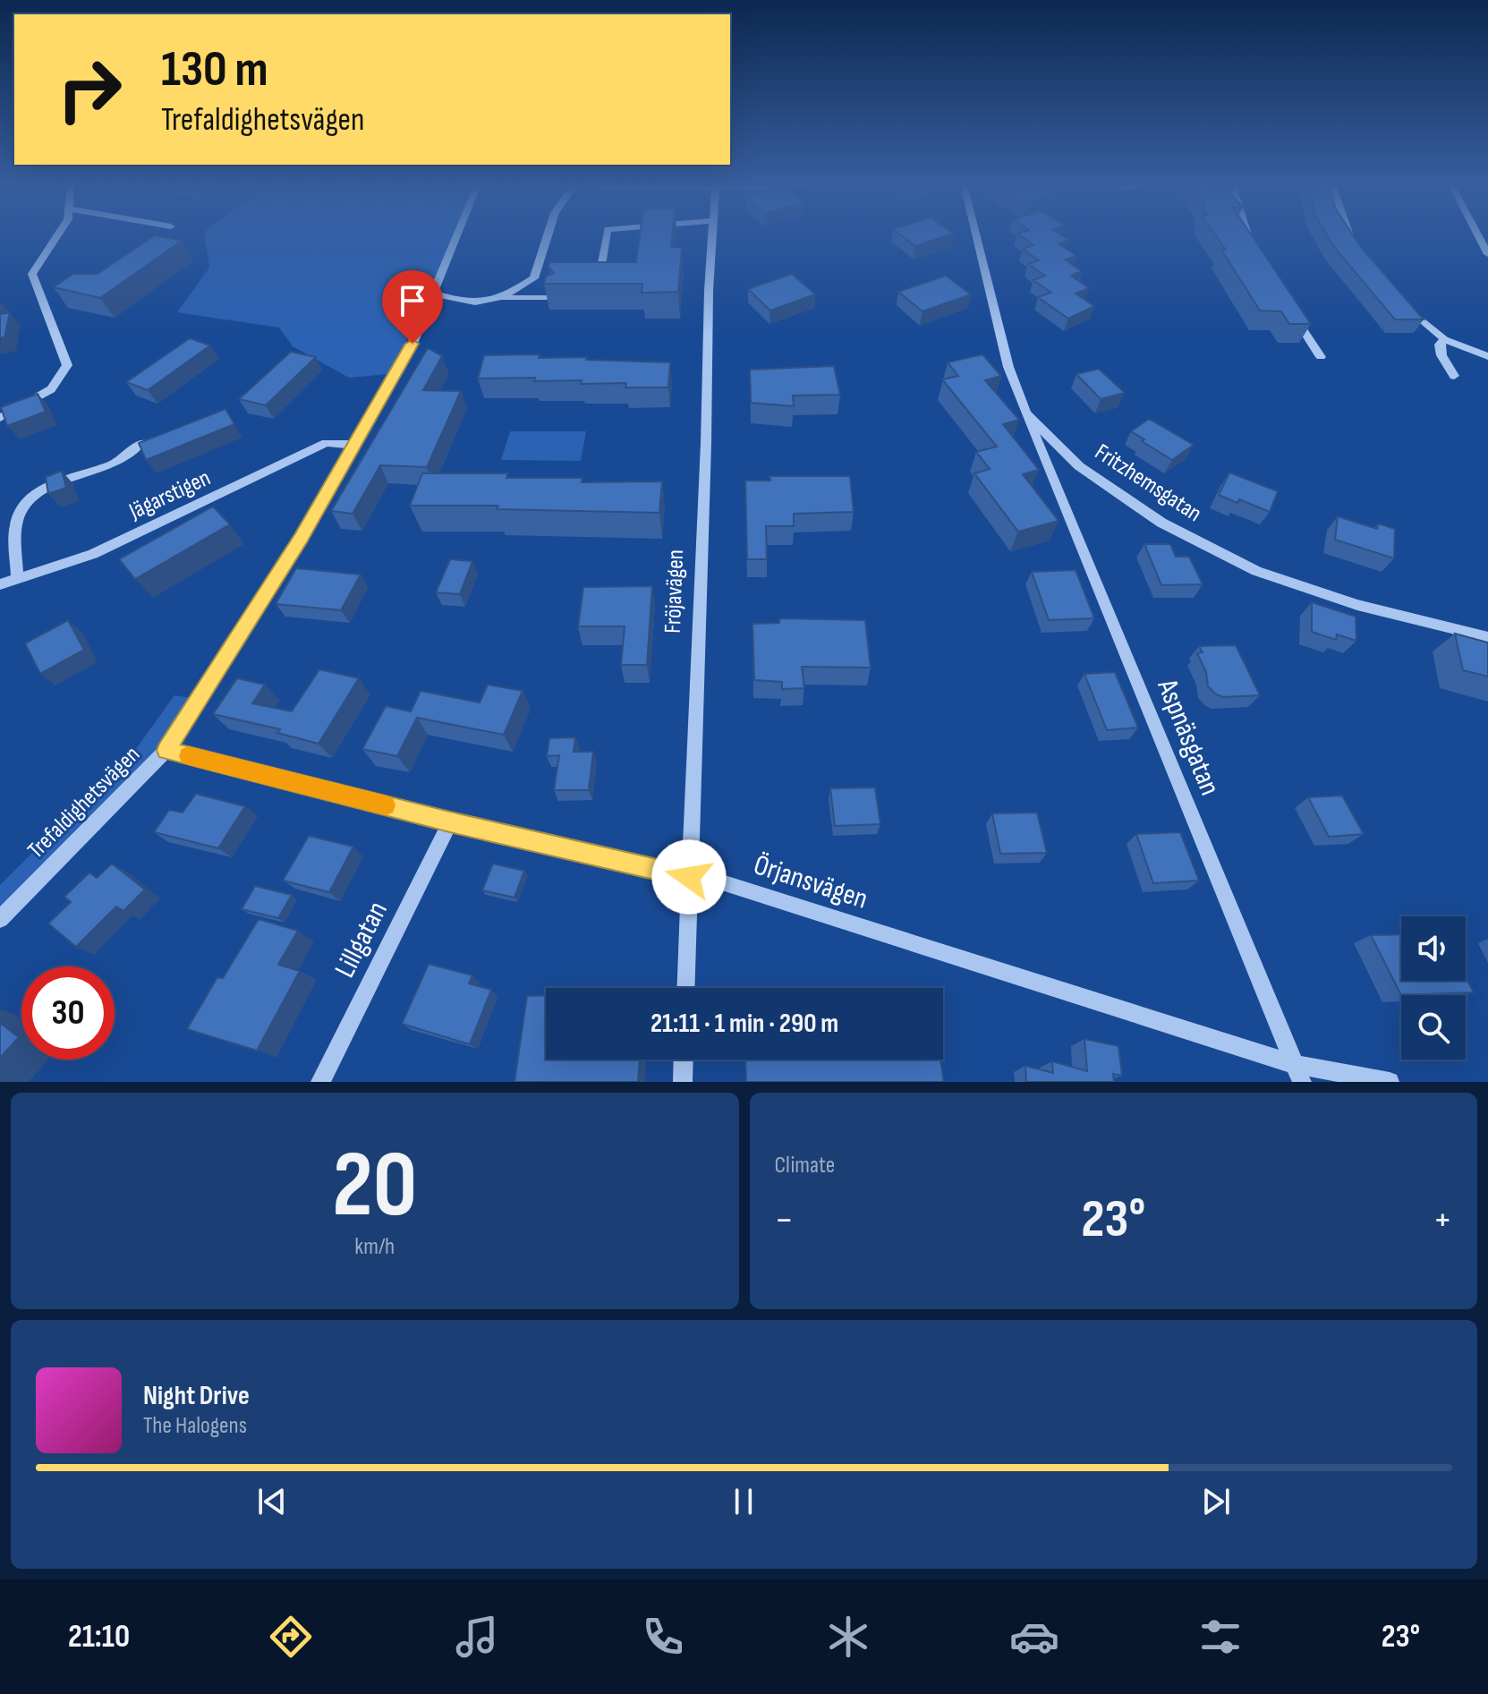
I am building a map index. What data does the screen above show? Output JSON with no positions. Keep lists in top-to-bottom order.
{
  "streets": {
    "street": [
      "Fritzhemsgatan",
      "Jägarstigen",
      "Fröjavägen",
      "Aspnäsgatan",
      "Trefaldighetsvägen",
      "Örjansvägen",
      "Lillgatan"
    ]
  },
  "crossings": [
    ["Fritzhemsgatan", "Aspnäsgatan"],
    ["Jägarstigen", "Trefaldighetsvägen"],
    ["Fröjavägen", "Örjansvägen"],
    ["Aspnäsgatan", "Örjansvägen"],
    ["Trefaldighetsvägen", "Örjansvägen"],
    ["Örjansvägen", "Lillgatan"]
  ],
  "page": {
    "turn": ["130 m", "Trefaldighetsvägen"],
    "limit": "30",
    "trip": "21:11 · 1 min · 290 m",
    "tile": [
      ["20", "km/h"],
      "Climate"
    ],
    "heat": ["−", "23°", "+"],
    "song": ["Night Drive", "The Halogens"],
    "tabs": ["21:10", "23°"]
  }
}
